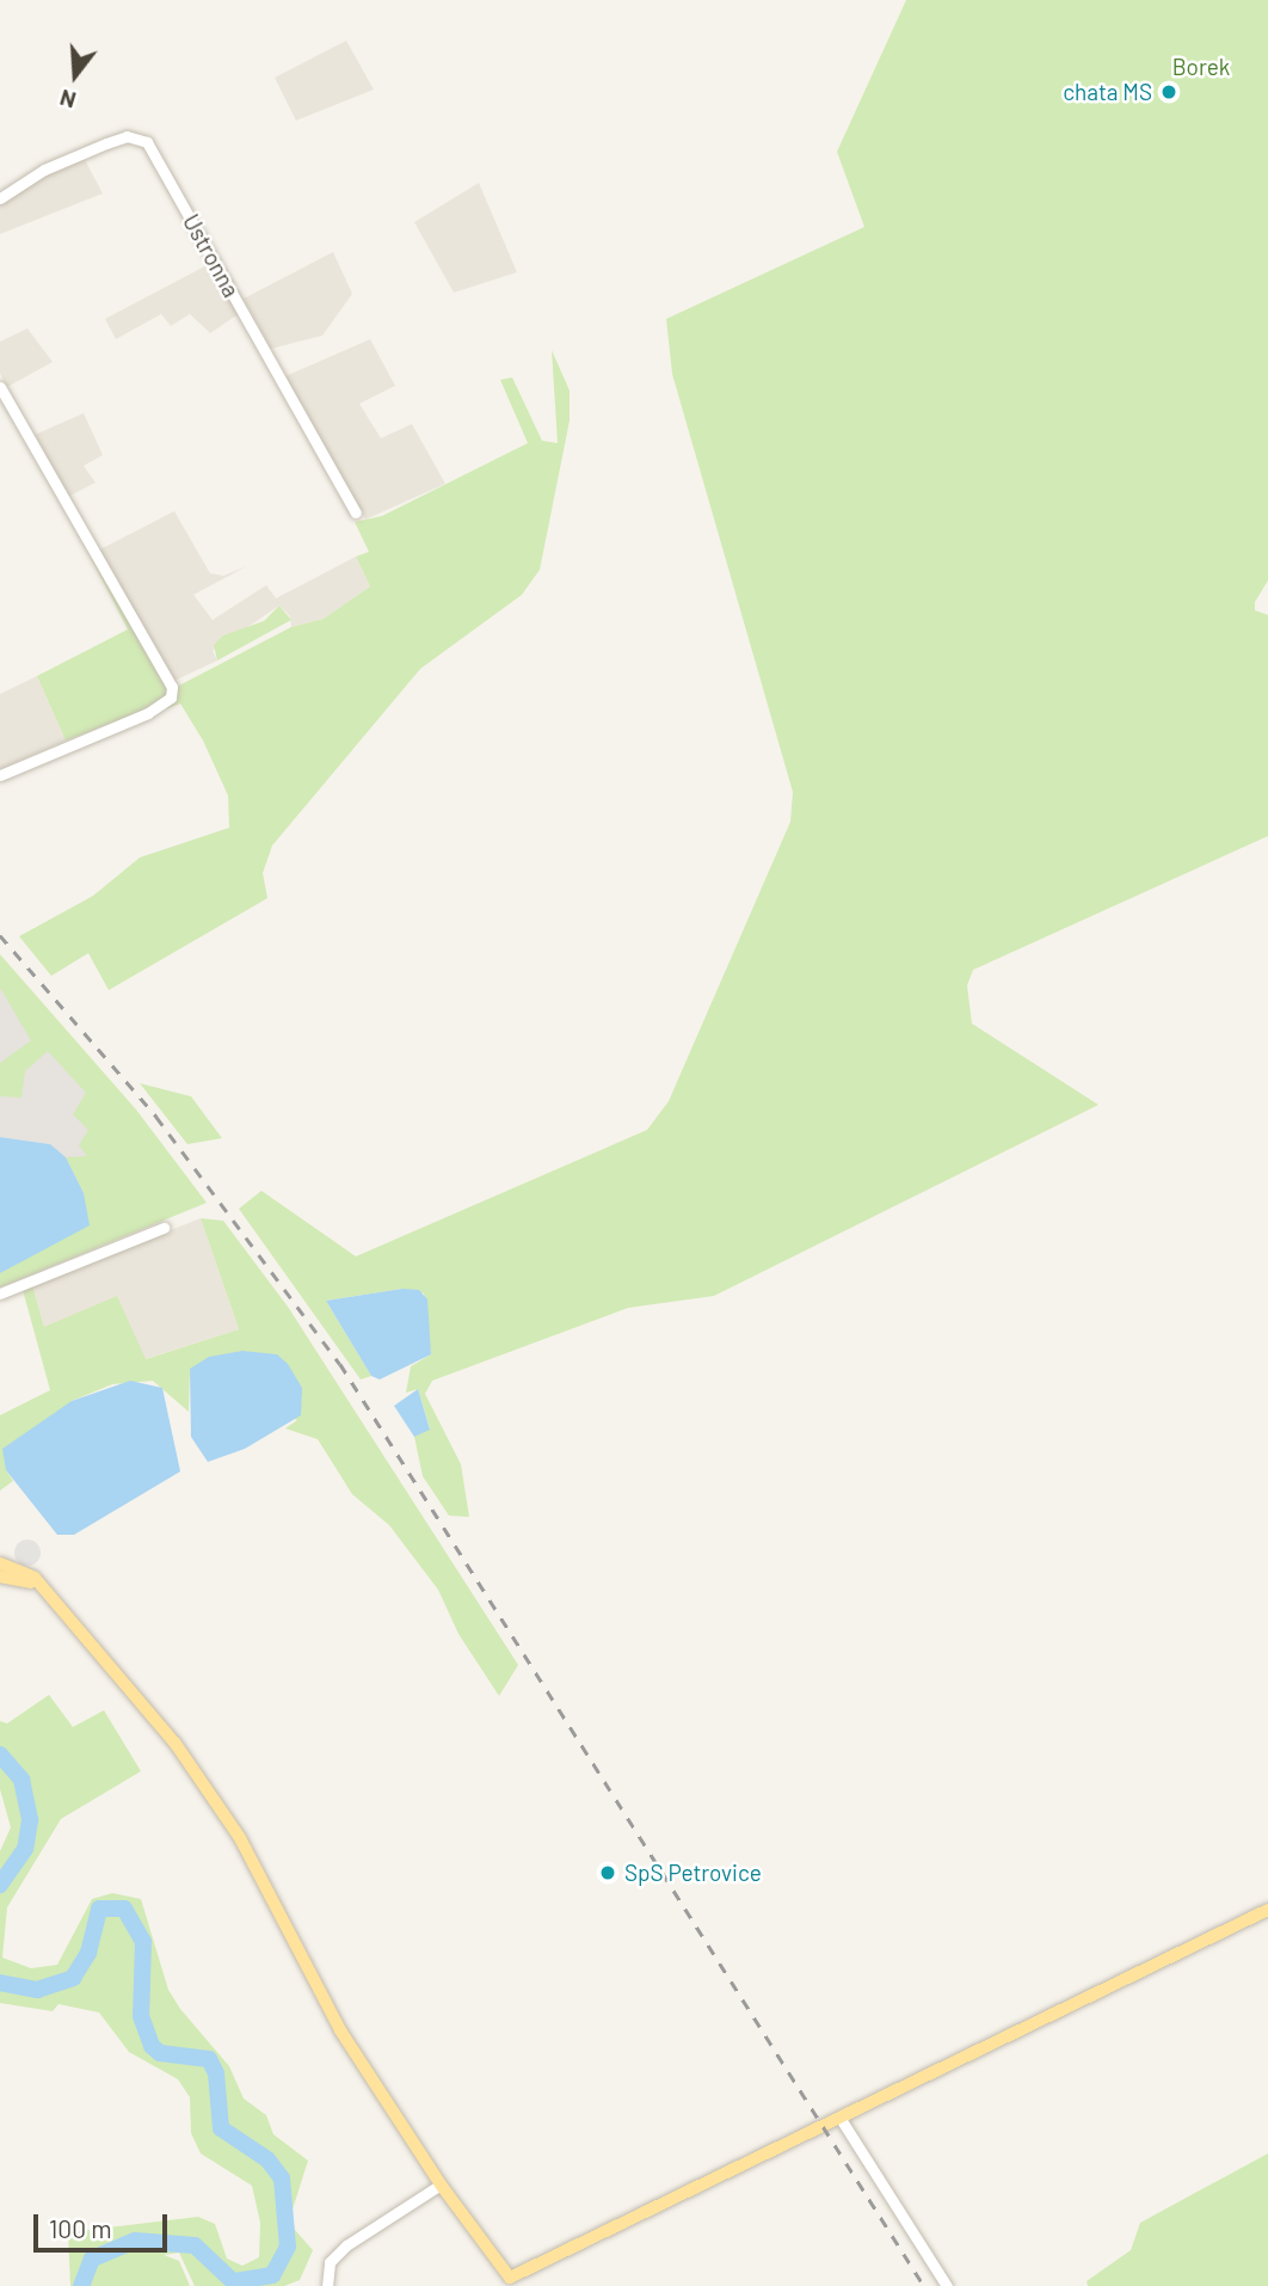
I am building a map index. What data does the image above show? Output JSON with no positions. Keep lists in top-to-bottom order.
{
  "streets": {
    "street": ["Ustronna"]
  },
  "parks": ["Borek"],
  "places": ["chata MS", "SpS Petrovice"],
  "scale_bar": "100 m",
  "north": "bottom"
}
